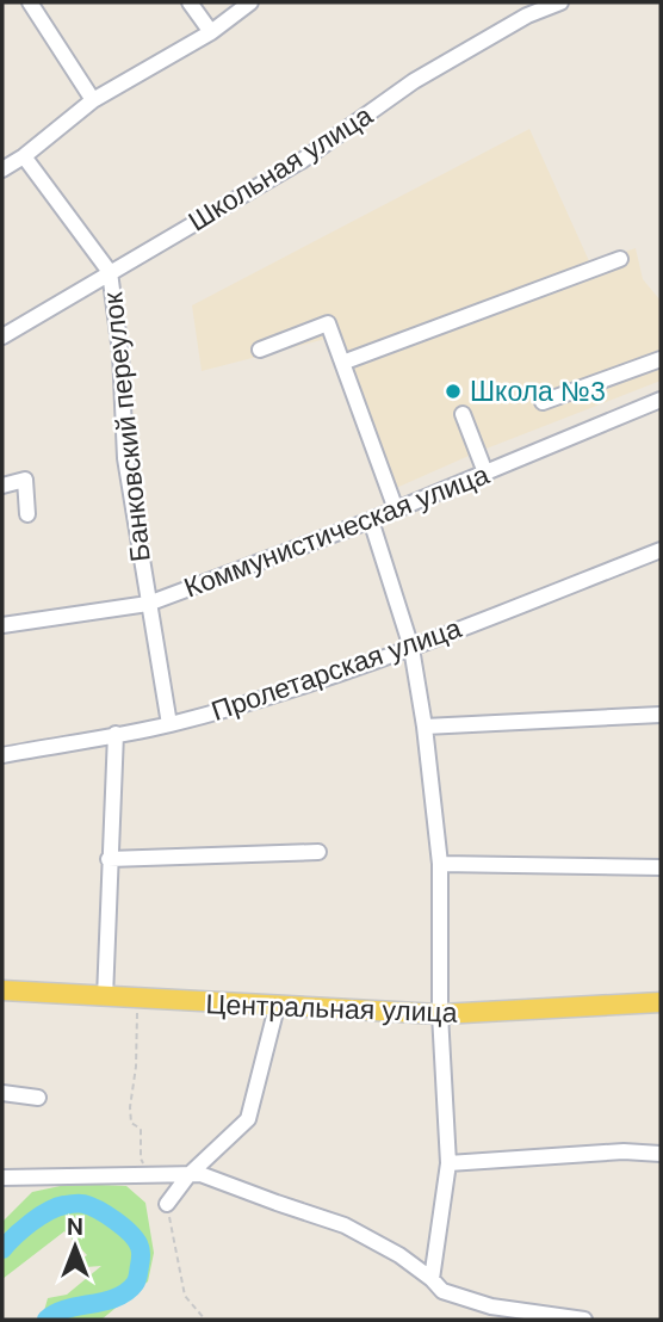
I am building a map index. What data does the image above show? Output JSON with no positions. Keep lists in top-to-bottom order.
{
  "streets": {
    "main road": ["Центральная улица"],
    "street": [
      "Школьная улица",
      "Банковский переулок",
      "Коммунистическая улица",
      "Пролетарская улица"
    ]
  },
  "crossings": [
    ["Школьная улица", "Банковский переулок"],
    ["Банковский переулок", "Коммунистическая улица"],
    ["Банковский переулок", "Пролетарская улица"]
  ],
  "places": ["Школа №3"],
  "north": "top"
}
